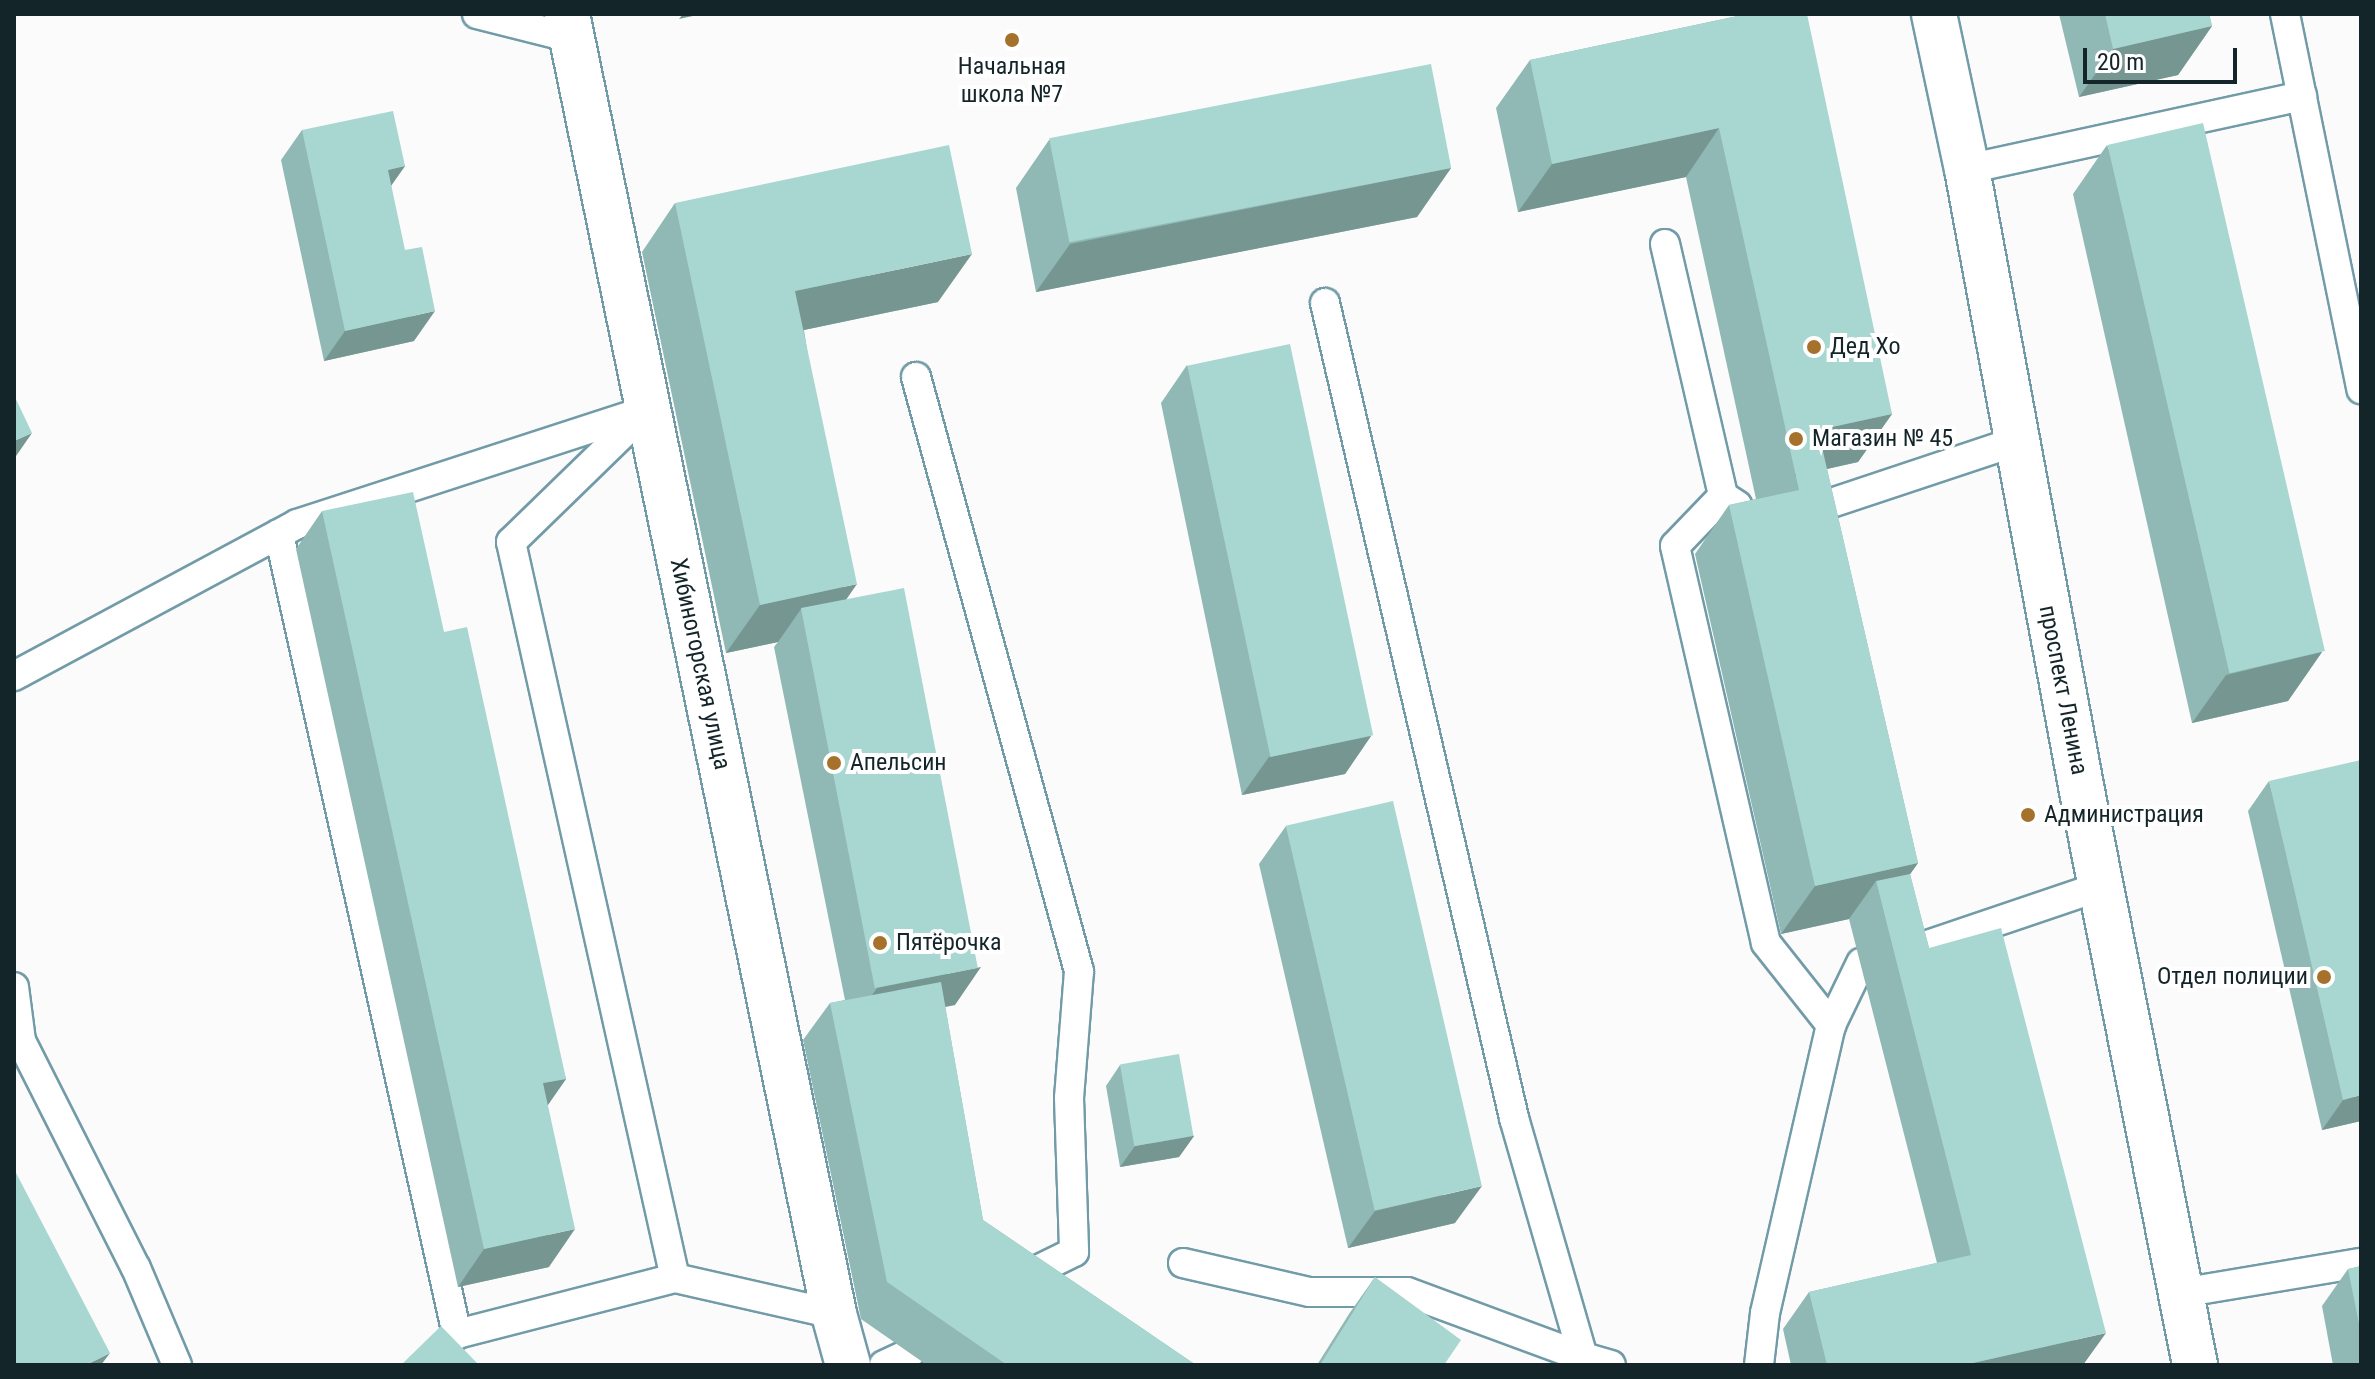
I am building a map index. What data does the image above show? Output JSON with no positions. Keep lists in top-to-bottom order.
{
  "streets": {
    "main road": ["Хибиногорская улица", "проспект Ленина"]
  },
  "places": [
    "Начальная школа №7",
    "Дед Хо",
    "Магазин № 45",
    "Апельсин",
    "Администрация",
    "Пятёрочка",
    "Отдел полиции"
  ],
  "scale_bar": "20 m"
}
